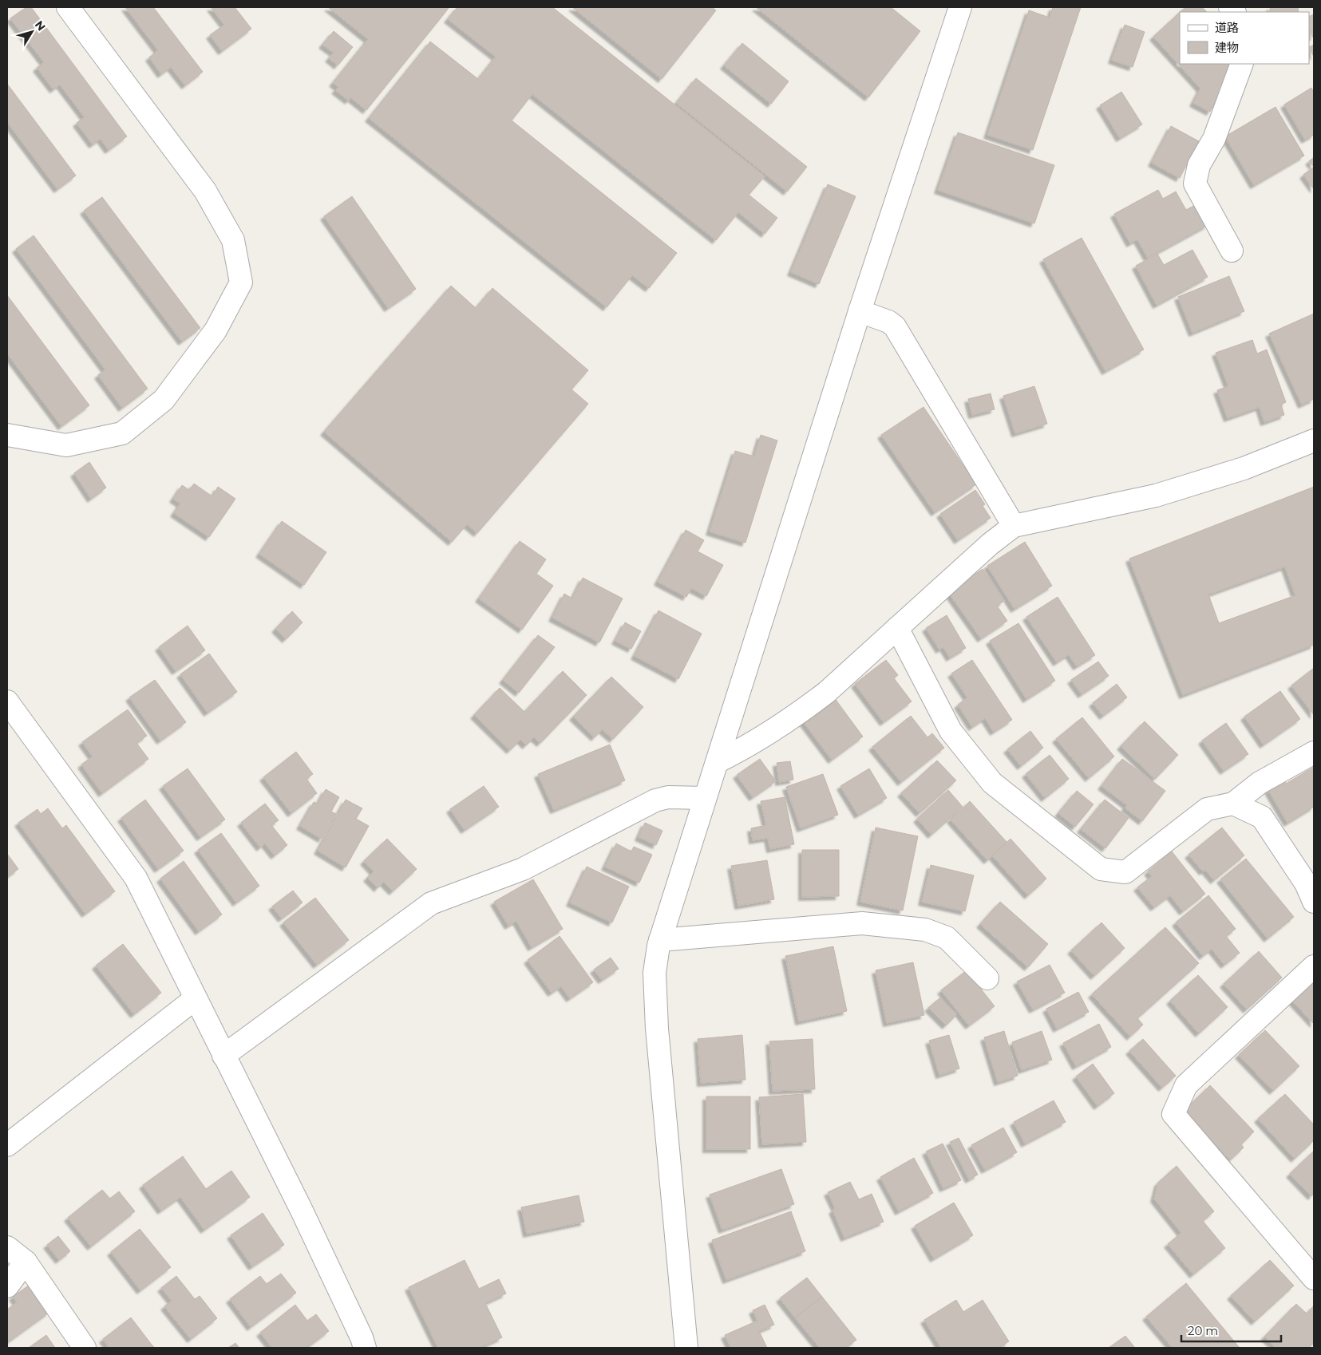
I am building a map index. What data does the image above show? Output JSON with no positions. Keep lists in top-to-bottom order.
{
  "legend": ["道路", "建物"],
  "scale_bar": "20 m",
  "north": "top right"
}
